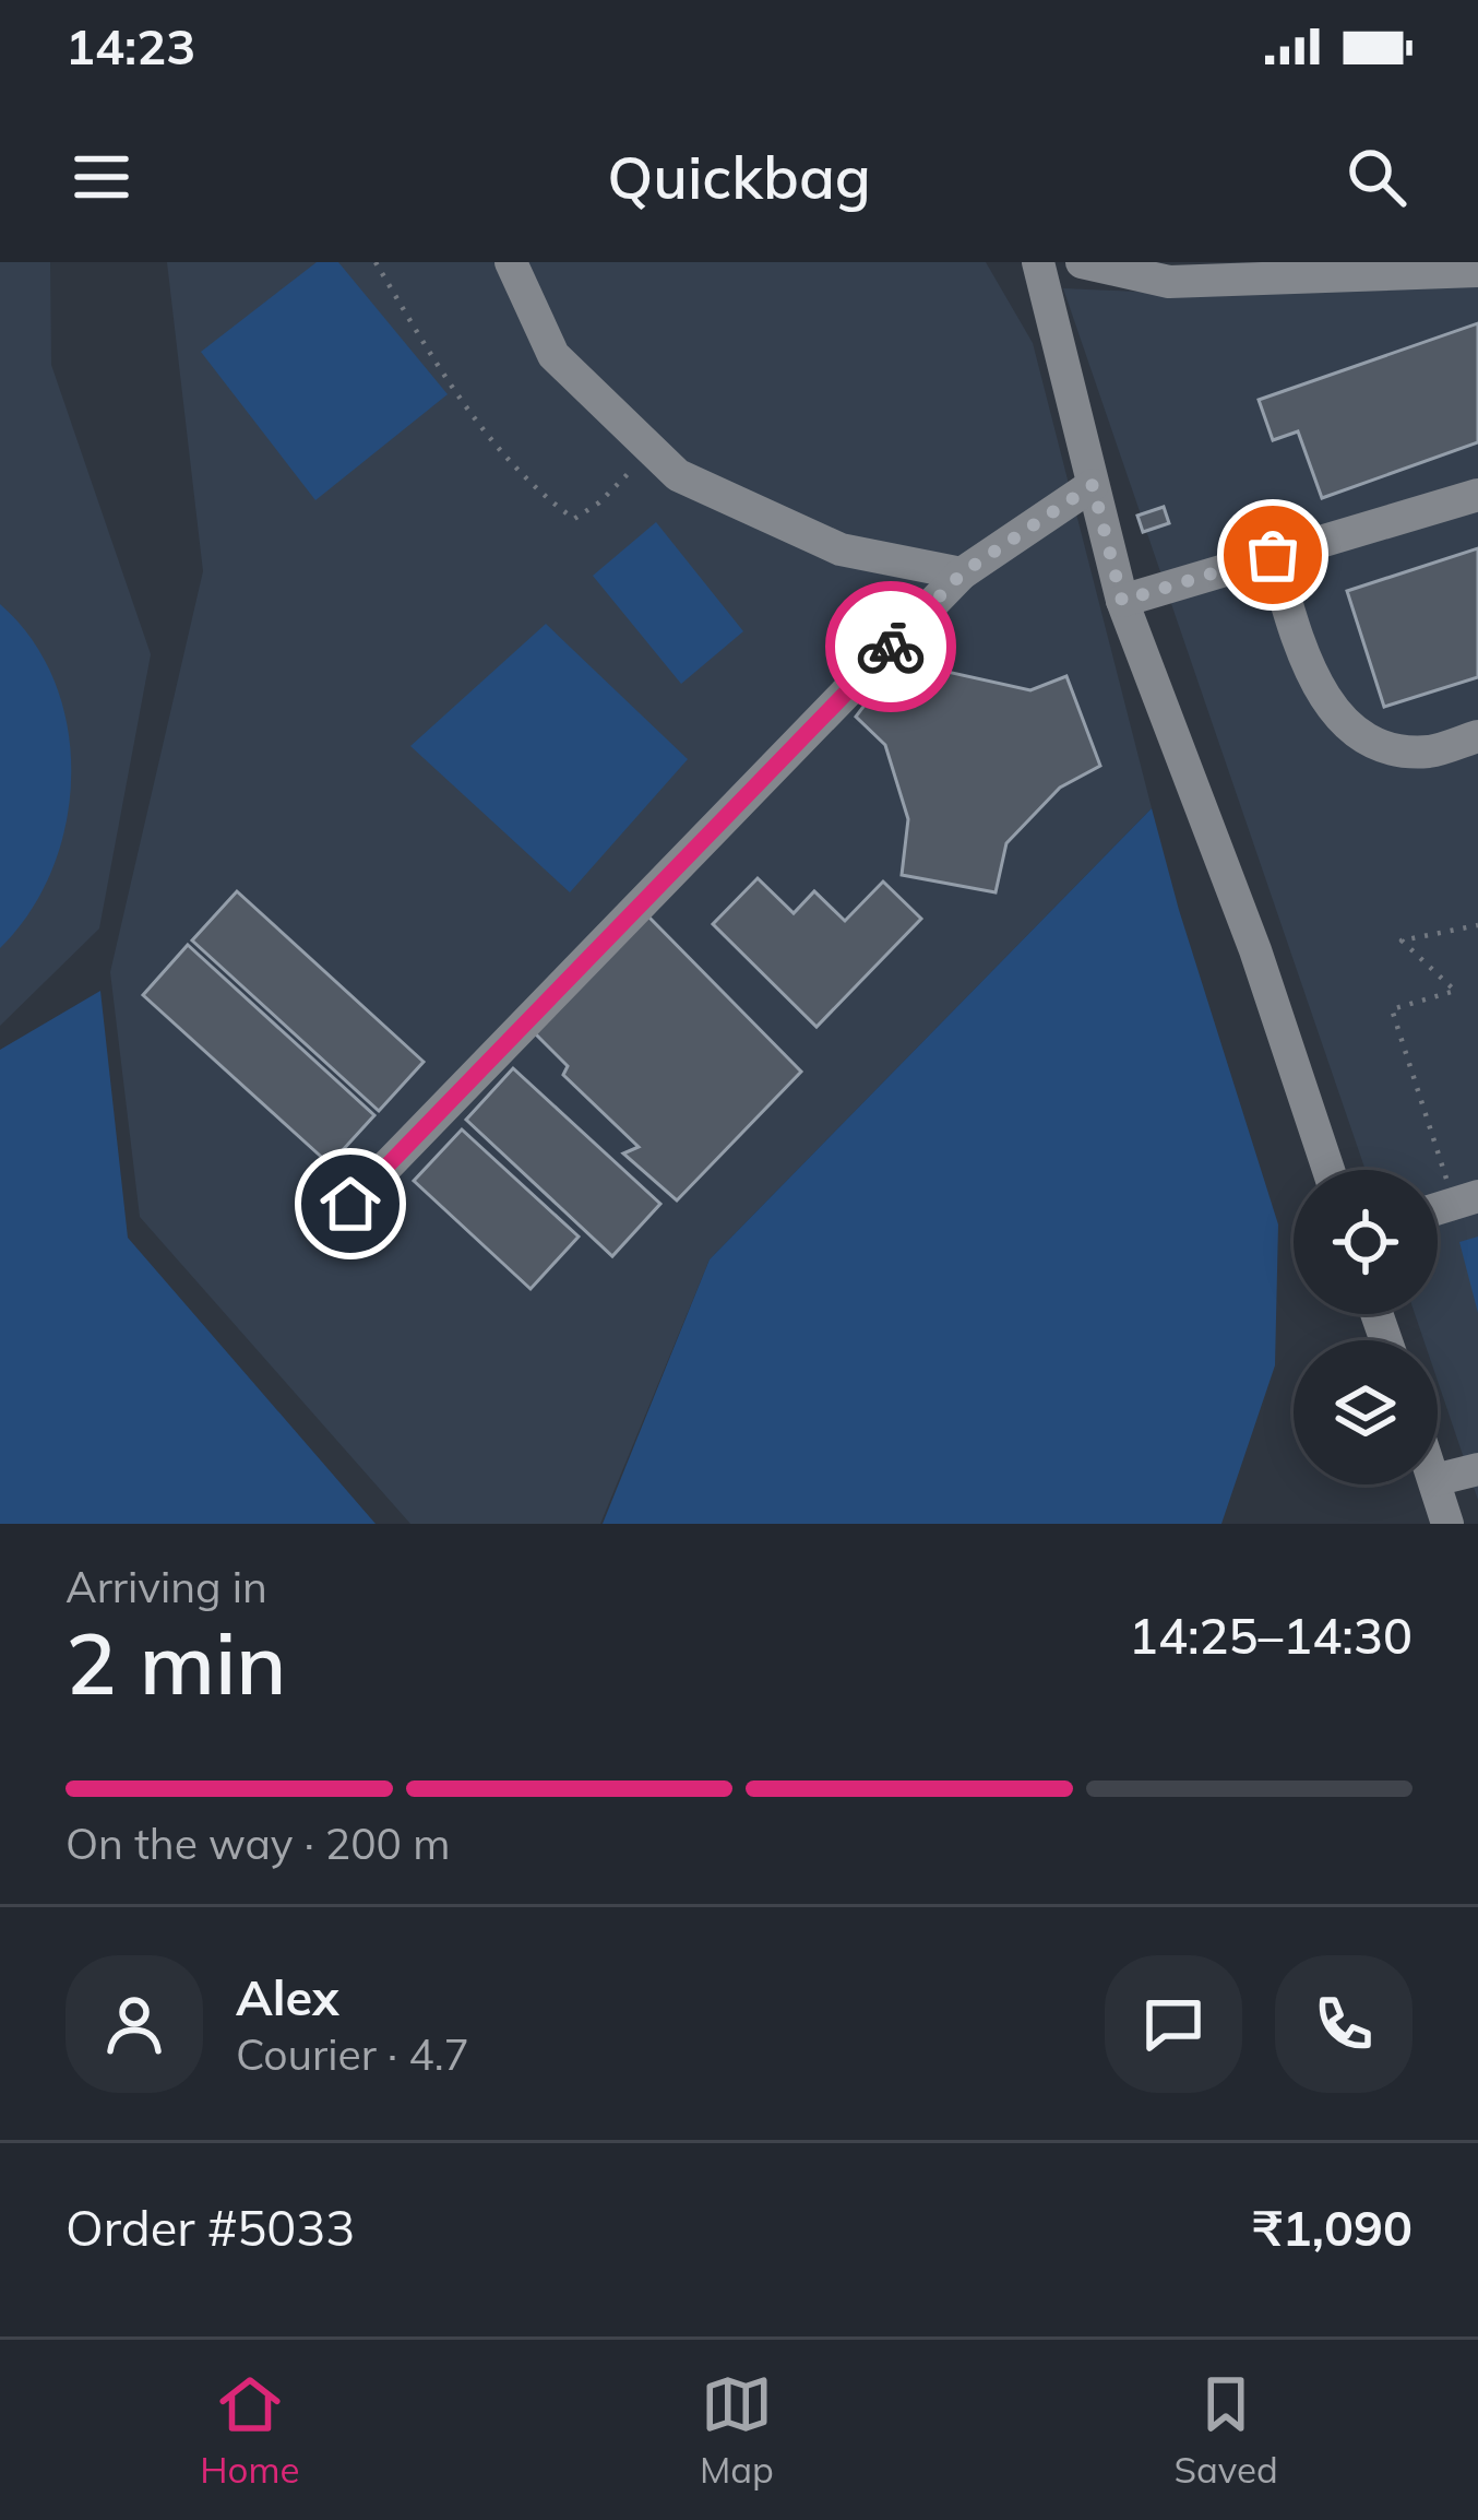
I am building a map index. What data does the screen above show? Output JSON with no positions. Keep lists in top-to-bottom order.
{
  "page": {
    "status": "14:23",
    "header": "Quickbag",
    "heading": ["2 min", "Arriving in", "14:25–14:30"],
    "panel": [
      "Alex",
      "Courier · 4.7",
      "Order #5033",
      "₹1,090"
    ],
    "bar": "On the way · 200 m",
    "tabs": ["Home", "Map", "Saved"]
  }
}
